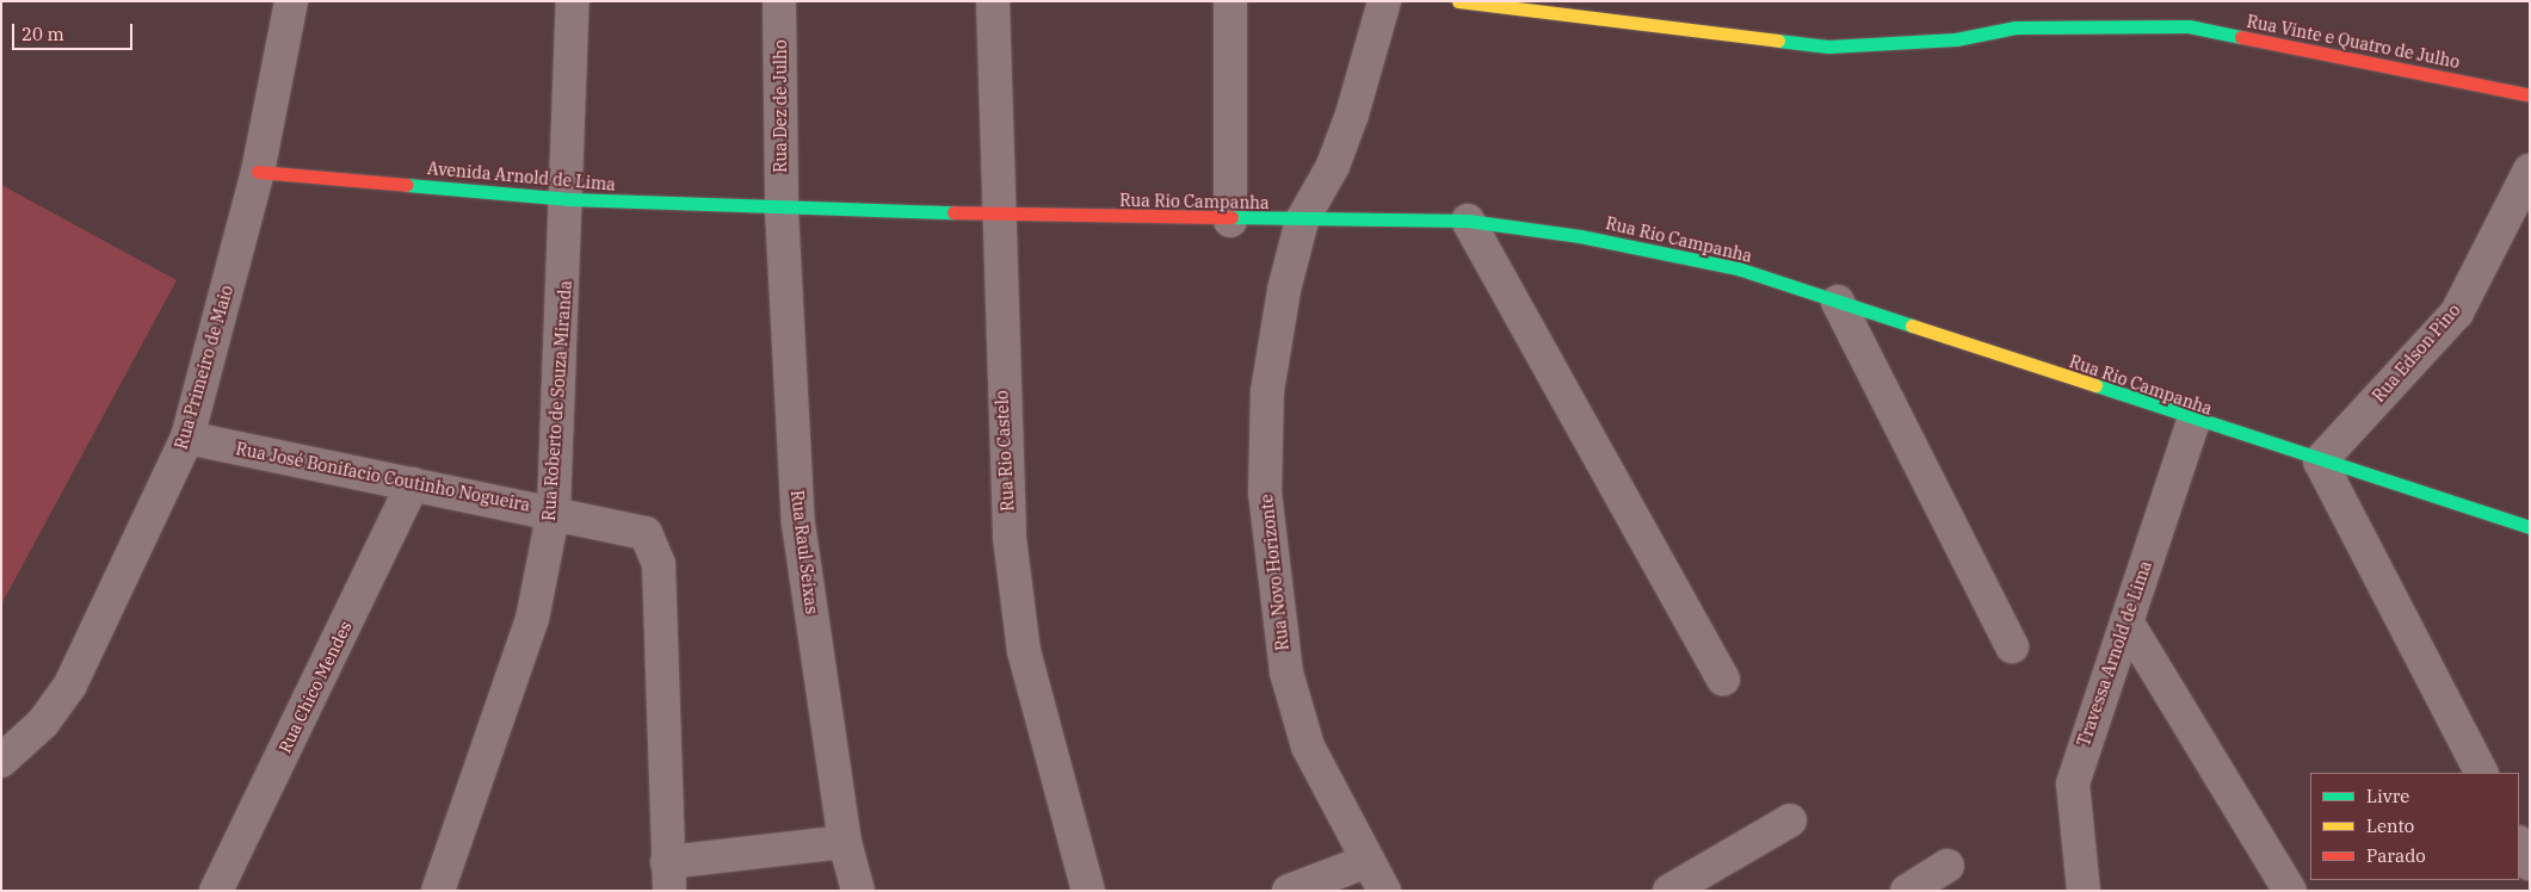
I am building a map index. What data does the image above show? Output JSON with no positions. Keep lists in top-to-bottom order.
{
  "streets": {
    "street": [
      "Rua Vinte e Quatro de Julho",
      "Rua Dez de Julho",
      "Avenida Arnold de Lima",
      "Rua Rio Campanha",
      "Rua Edson Pino",
      "Rua Primeiro de Maio",
      "Rua Roberto de Souza Miranda",
      "Rua Rio Castelo",
      "Rua José Bonifacio Coutinho Nogueira",
      "Rua Raul Seixas",
      "Rua Novo Horizonte",
      "Travessa Arnold de Lima",
      "Rua Chico Mendes"
    ]
  },
  "crossings": [
    ["Rua Dez de Julho", "Avenida Arnold de Lima"],
    ["Rua Dez de Julho", "Rua Rio Campanha"],
    ["Rua Dez de Julho", "Rua Raul Seixas"],
    ["Avenida Arnold de Lima", "Rua Rio Campanha"],
    ["Avenida Arnold de Lima", "Rua Primeiro de Maio"],
    ["Avenida Arnold de Lima", "Rua Roberto de Souza Miranda"],
    ["Avenida Arnold de Lima", "Rua Raul Seixas"],
    ["Rua Rio Campanha", "Rua Edson Pino"],
    ["Rua Rio Campanha", "Rua Rio Castelo"],
    ["Rua Rio Campanha", "Rua Raul Seixas"],
    ["Rua Rio Campanha", "Rua Novo Horizonte"],
    ["Rua Rio Campanha", "Travessa Arnold de Lima"],
    ["Rua Primeiro de Maio", "Rua José Bonifacio Coutinho Nogueira"],
    ["Rua Roberto de Souza Miranda", "Rua José Bonifacio Coutinho Nogueira"],
    ["Rua José Bonifacio Coutinho Nogueira", "Rua Chico Mendes"]
  ],
  "legend": ["Livre", "Lento", "Parado"],
  "scale_bar": "20 m"
}
